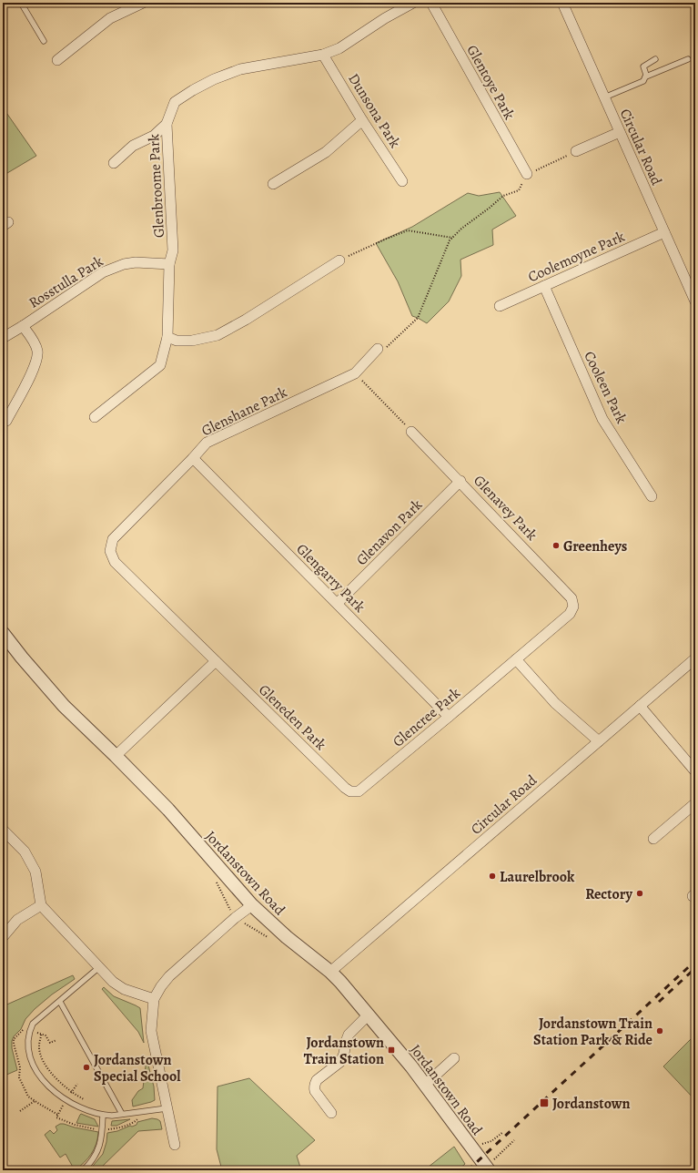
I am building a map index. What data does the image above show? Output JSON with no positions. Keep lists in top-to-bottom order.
{
  "streets": {
    "street": [
      "Glentoye Park",
      "Dunsona Park",
      "Circular Road",
      "Glenbroome Park",
      "Coolemoyne Park",
      "Rosstulla Park",
      "Cooleen Park",
      "Glenshane Park",
      "Glenavey Park",
      "Glenavon Park",
      "Glengarry Park",
      "Gleneden Park",
      "Glencree Park",
      "Jordanstown Road"
    ]
  },
  "crossings": [
    ["Dunsona Park", "Glenbroome Park"],
    ["Circular Road", "Coolemoyne Park"],
    ["Circular Road", "Jordanstown Road"],
    ["Glenbroome Park", "Rosstulla Park"],
    ["Coolemoyne Park", "Cooleen Park"],
    ["Glenshane Park", "Glengarry Park"],
    ["Glenshane Park", "Gleneden Park"],
    ["Glenavey Park", "Glenavon Park"],
    ["Glenavey Park", "Glencree Park"],
    ["Glenavon Park", "Glengarry Park"],
    ["Glengarry Park", "Glencree Park"],
    ["Gleneden Park", "Glencree Park"]
  ],
  "places": {
    "other": [
      "Greenheys",
      "Laurelbrook",
      "Rectory",
      "Jordanstown Train Station Park & Ride",
      "Jordanstown Special School"
    ],
    "transit": ["Jordanstown Train Station", "Jordanstown"]
  }
}
